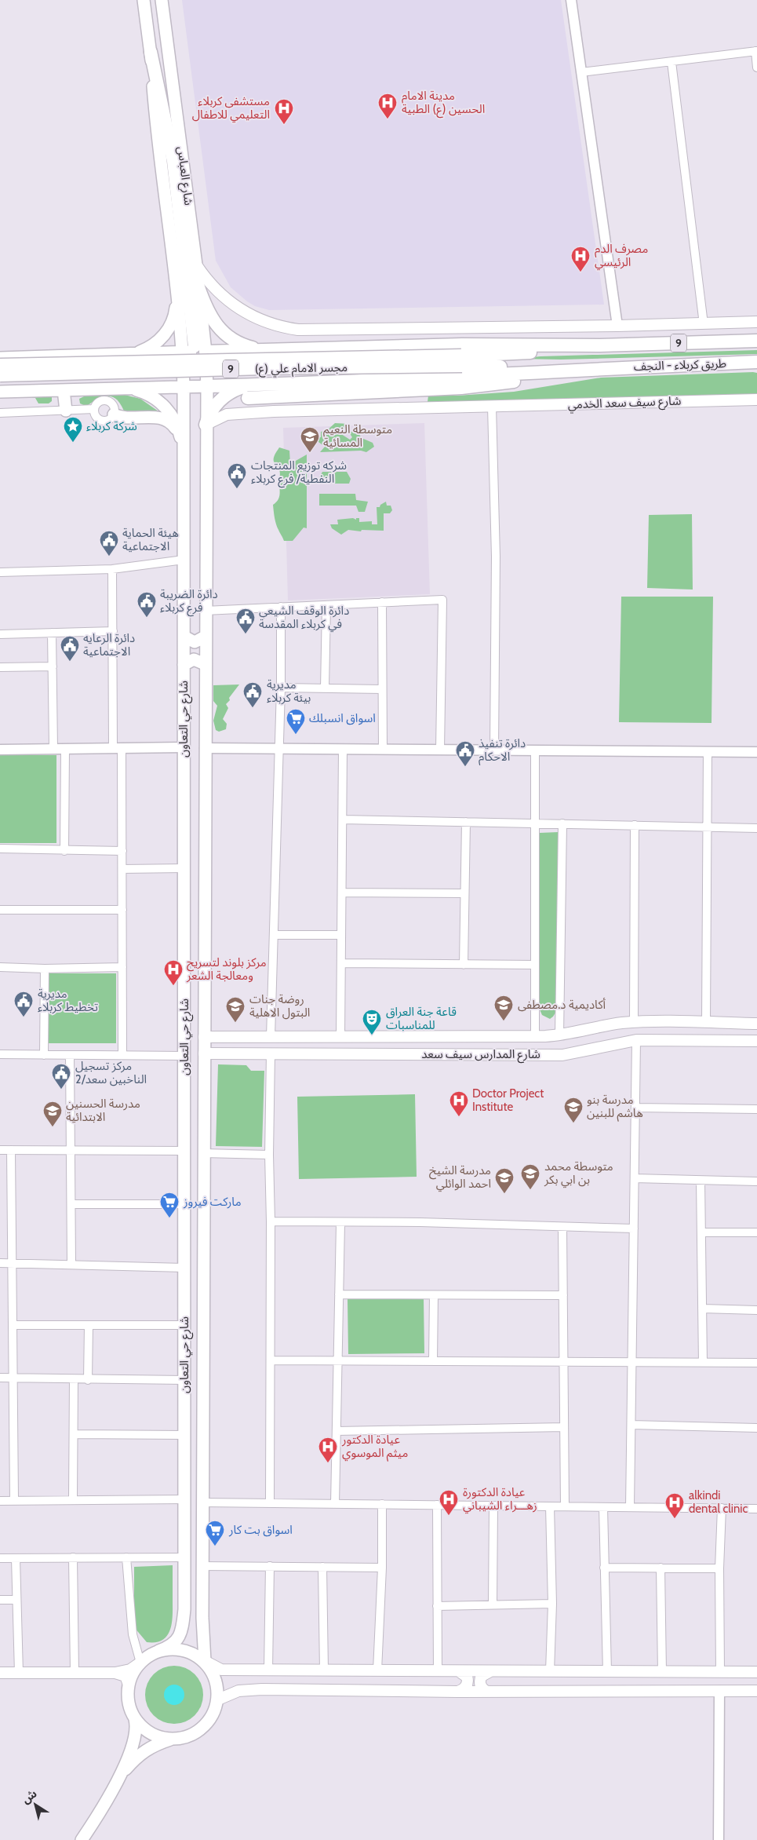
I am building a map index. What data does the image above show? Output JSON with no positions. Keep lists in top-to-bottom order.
{
  "streets": {
    "highway": ["9", "طريق كربلاء - النجف", "مجسر الامام علي (ع)"],
    "main road": [
      "شارع العباس",
      "شارع سيف سعد الخدمي",
      "شارع حي التعاون",
      "شارع المدارس سيف سعد"
    ]
  },
  "crossings": [
    ["شارع العباس", "شارع حي التعاون"],
    ["9", "مجسر الامام علي (ع)"],
    ["طريق كربلاء - النجف", "مجسر الامام علي (ع)"],
    ["شارع سيف سعد الخدمي", "شارع حي التعاون"],
    ["شارع حي التعاون", "شارع المدارس سيف سعد"]
  ],
  "places": {
    "hospital": [
      "مدينة الامام الحسين (ع) الطبية",
      "مستشفى كربلاء التعليمي للاطفال",
      "مصرف الدم الرئيسي",
      "مركز بلوند لتسريح ومعالجة الشعر",
      "Doctor Project Institute",
      "عيادة الدكتور ميثم الموسوي",
      "عيادة الدكتورة زهـــراء الشيباني",
      "alkindi dental clinic"
    ],
    "place": ["شركة كربلاء"],
    "school or university": [
      "متوسطة النعيم المسائية",
      "أكاديمية د.مصطفى",
      "روضة جنات البتول الاهلية",
      "مدرسة بنو هاشم للبنين",
      "مدرسة الحسنين الابتدائية",
      "متوسطة محمد بن ابي بكر",
      "مدرسة الشيخ احمد الوائلي"
    ],
    "public building": [
      "شركه توزيع المنتجات النفطية/ فرع كربلاء",
      "هيئة الحماية الاجتماعية",
      "دائرة الضريبة فرع كربلاء",
      "دائرة الوقف الشيعي في كربلاء المقدسة",
      "دائرة الرعايه الاجتماعية",
      "مديرية بيئة كربلاء",
      "دائرة تنفيذ الاحكام",
      "مديرية تخطيط كربلاء",
      "مركز تسجيل الناخبين سعد/2"
    ],
    "supermarket": ["اسواق انسبلك", "ماركت فيروز", "اسواق بت كار"],
    "theatre": ["قاعة جنة العراق للمناسبات"]
  },
  "north": "top left"
}
